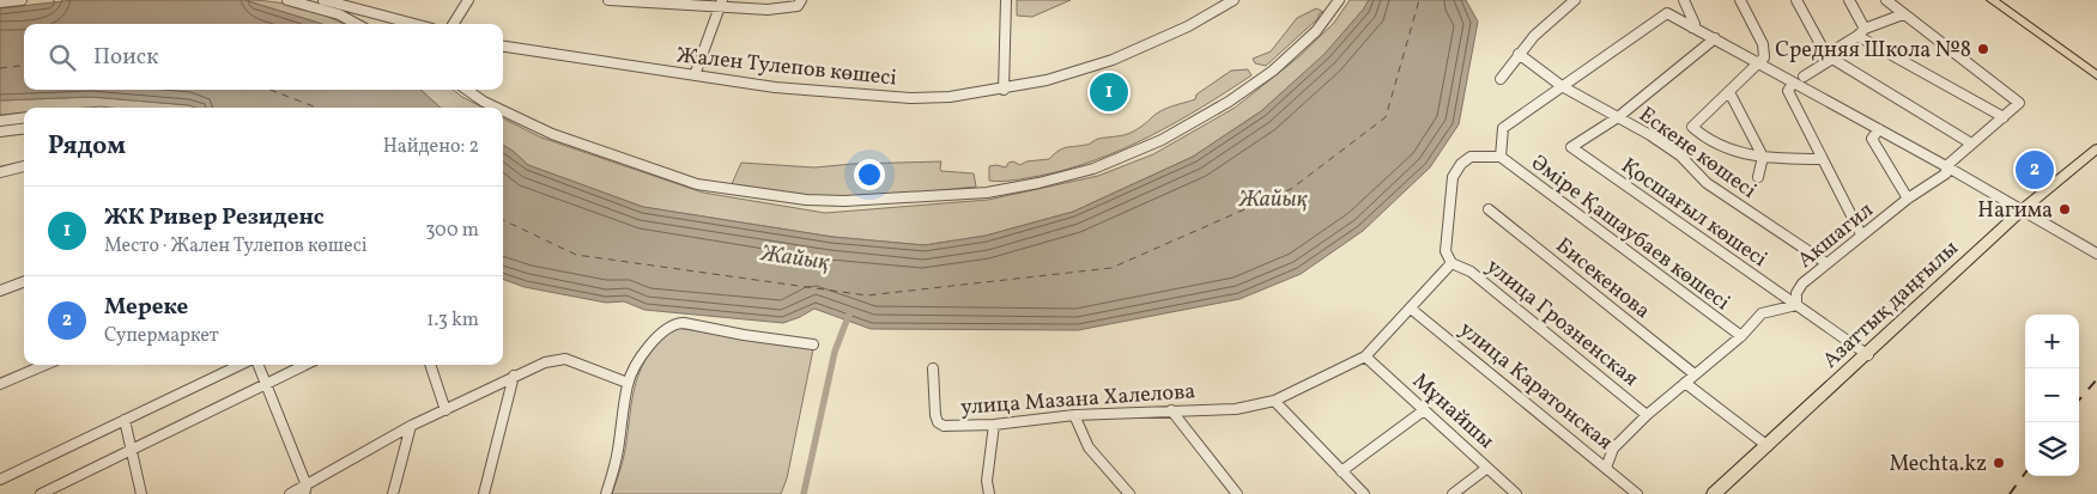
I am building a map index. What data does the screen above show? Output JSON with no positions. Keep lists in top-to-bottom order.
{
  "streets": {
    "main road": ["Азаттық даңғылы"],
    "street": [
      "Жален Тулепов көшесі",
      "Ескене көшесі",
      "Қосшағыл көшесі",
      "Әміре Қашаубаев көшесі",
      "Акшагил",
      "Бисекенова",
      "улица Грозненская",
      "улица Каратонская",
      "улица Мазана Халелова",
      "Мұнайшы"
    ]
  },
  "crossings": [
    ["Ескене көшесі", "Қосшағыл көшесі"],
    ["Ескене көшесі", "Акшагил"],
    ["Қосшағыл көшесі", "Акшагил"],
    ["Қосшағыл көшесі", "Азаттық даңғылы"],
    ["улица Грозненская", "улица Мазана Халелова"],
    ["улица Каратонская", "улица Мазана Халелова"],
    ["улица Мазана Халелова", "Мұнайшы"]
  ],
  "water": ["Жайық"],
  "places": ["Средняя Школа №8", "Нагима", "Mechta.kz"],
  "page": {
    "search": "Поиск",
    "pins": ["1", "2"],
    "heading": ["Рядом", "Найдено: 2"],
    "list": [
      {
        "mark": "1",
        "name": "ЖК Ривер Резиденс",
        "note": "Место · Жален Тулепов көшесі",
        "value": "300 m"
      },
      {
        "mark": "2",
        "name": "Мереке",
        "note": "Супермаркет",
        "value": "1.3 km"
      }
    ],
    "map_buttons": ["+", "−"]
  }
}
